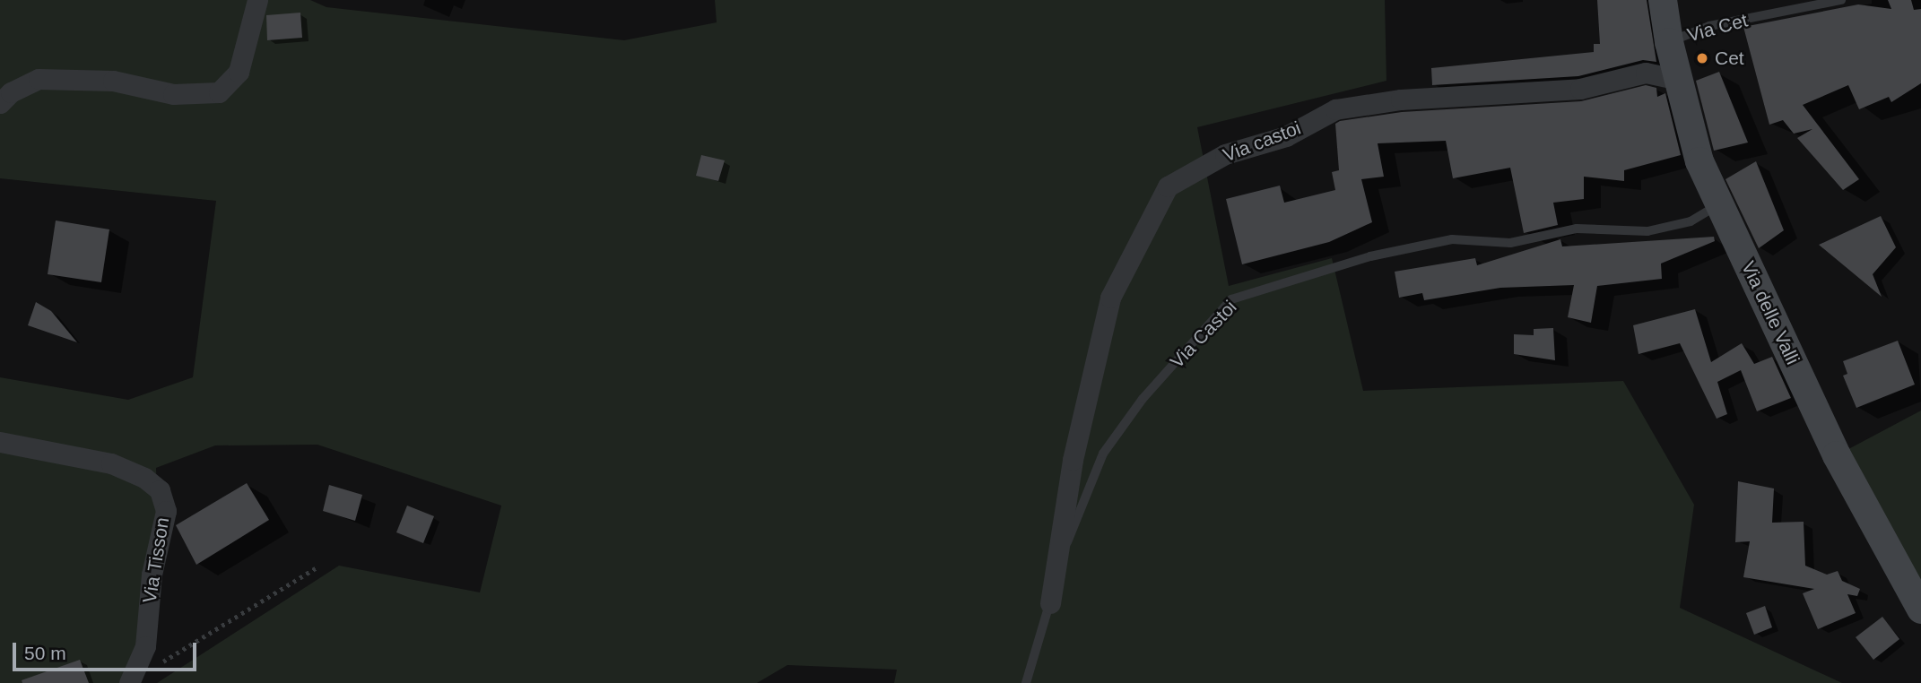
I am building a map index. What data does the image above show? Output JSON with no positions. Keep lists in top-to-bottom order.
{
  "streets": {
    "street": ["Via castoi", "Via delle Valli", "Via Tisson"],
    "lane": ["Via Cet", "Via Castoi"]
  },
  "crossings": [
    ["Via Cet", "Via delle Valli"],
    ["Via castoi", "Via delle Valli"],
    ["Via castoi", "Via Castoi"],
    ["Via delle Valli", "Via Castoi"]
  ],
  "places": ["Cet"],
  "scale_bar": "50 m"
}
